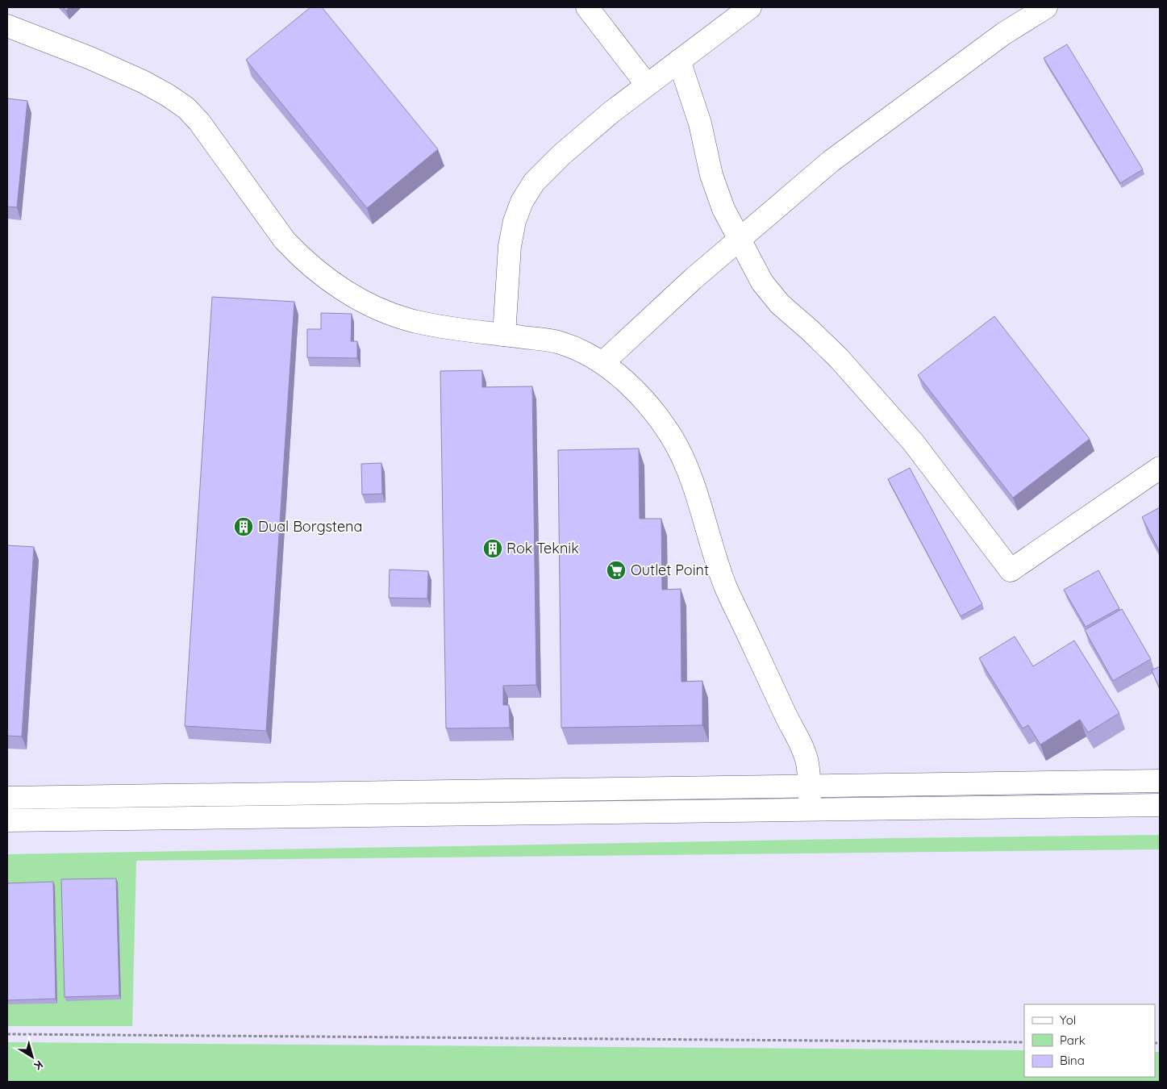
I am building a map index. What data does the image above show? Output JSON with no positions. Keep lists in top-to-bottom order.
{
  "places": {
    "building": ["Dual Borgstena", "Rok Teknik"],
    "supermarket": ["Outlet Point"]
  },
  "legend": ["Yol", "Park", "Bina"],
  "north": "bottom right"
}
